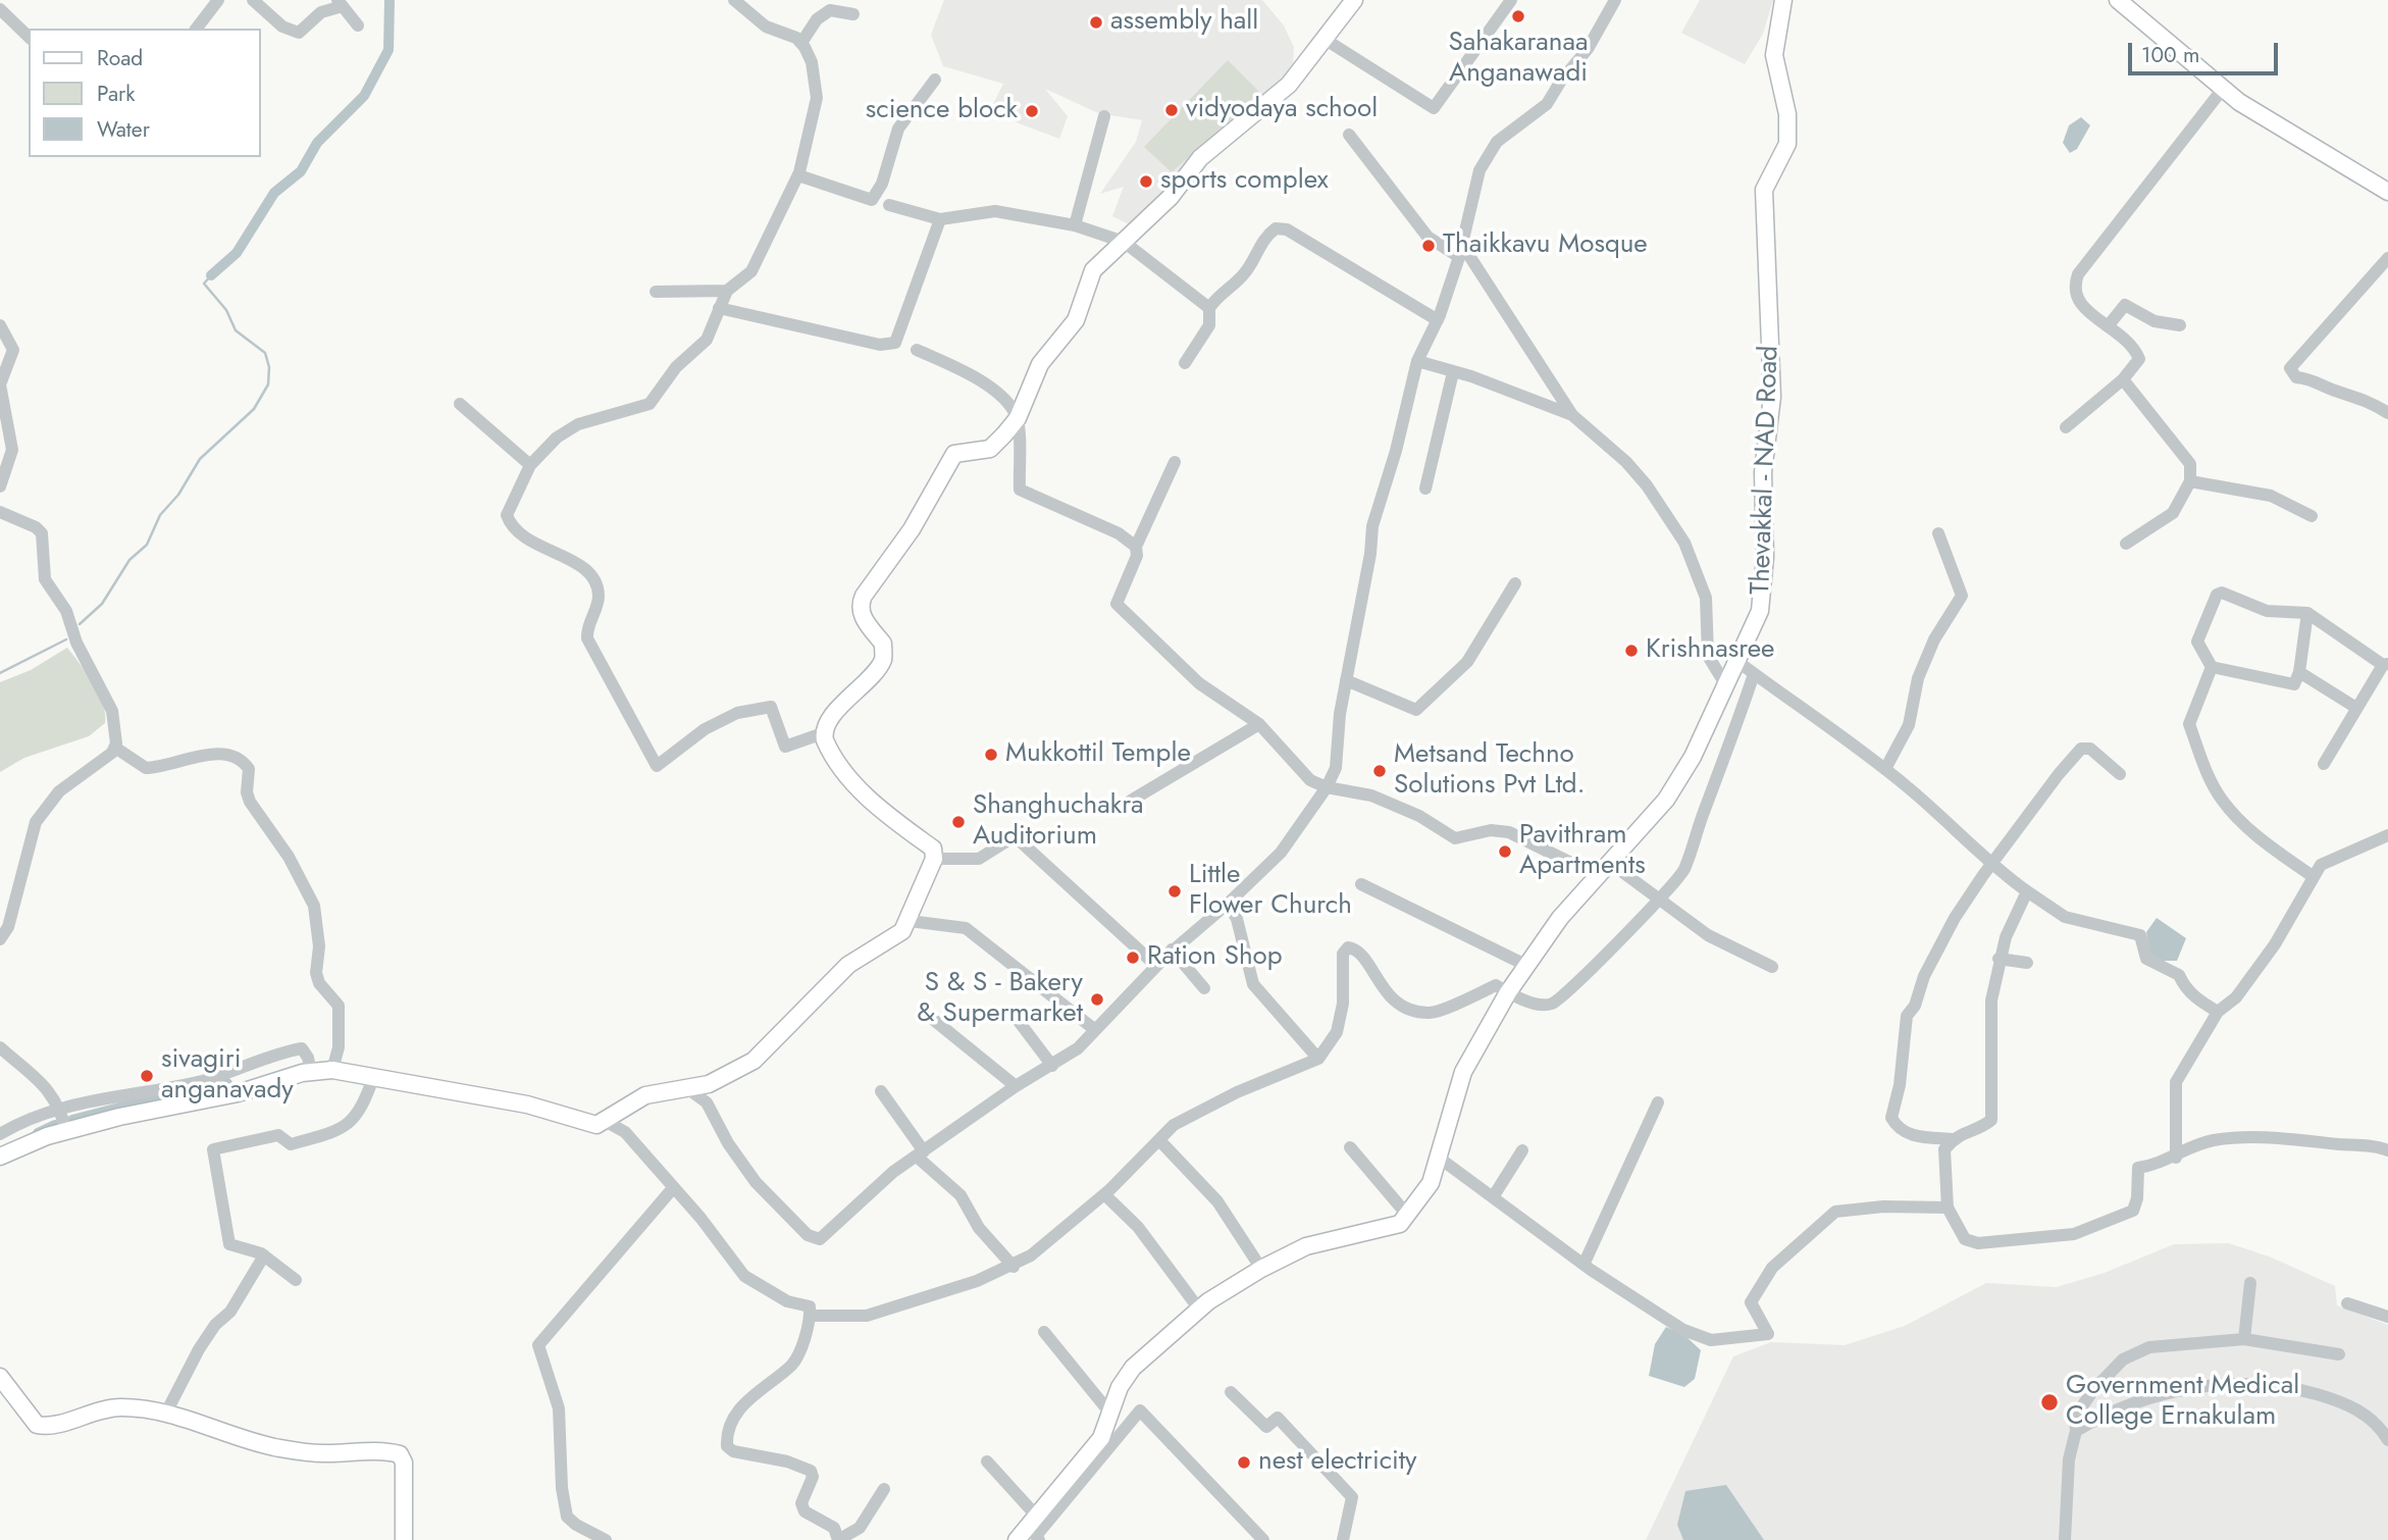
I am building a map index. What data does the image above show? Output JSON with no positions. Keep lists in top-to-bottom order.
{
  "streets": {
    "street": ["Thevakkal - NAD Road"]
  },
  "places": [
    "Sahakaranaa Anganawadi",
    "assembly hall",
    "vidyodaya school",
    "science block",
    "sports complex",
    "Thaikkavu Mosque",
    "Krishnasree",
    "Mukkottil Temple",
    "Metsand Techno Solutions Pvt Ltd.",
    "Shanghuchakra Auditorium",
    "Pavithram Apartments",
    "Little Flower Church",
    "Ration Shop",
    "S & S - Bakery & Supermarket",
    "sivagiri anganavady",
    "Government Medical College Ernakulam",
    "nest electricity"
  ],
  "legend": ["Road", "Park", "Water"],
  "scale_bar": "100 m"
}
